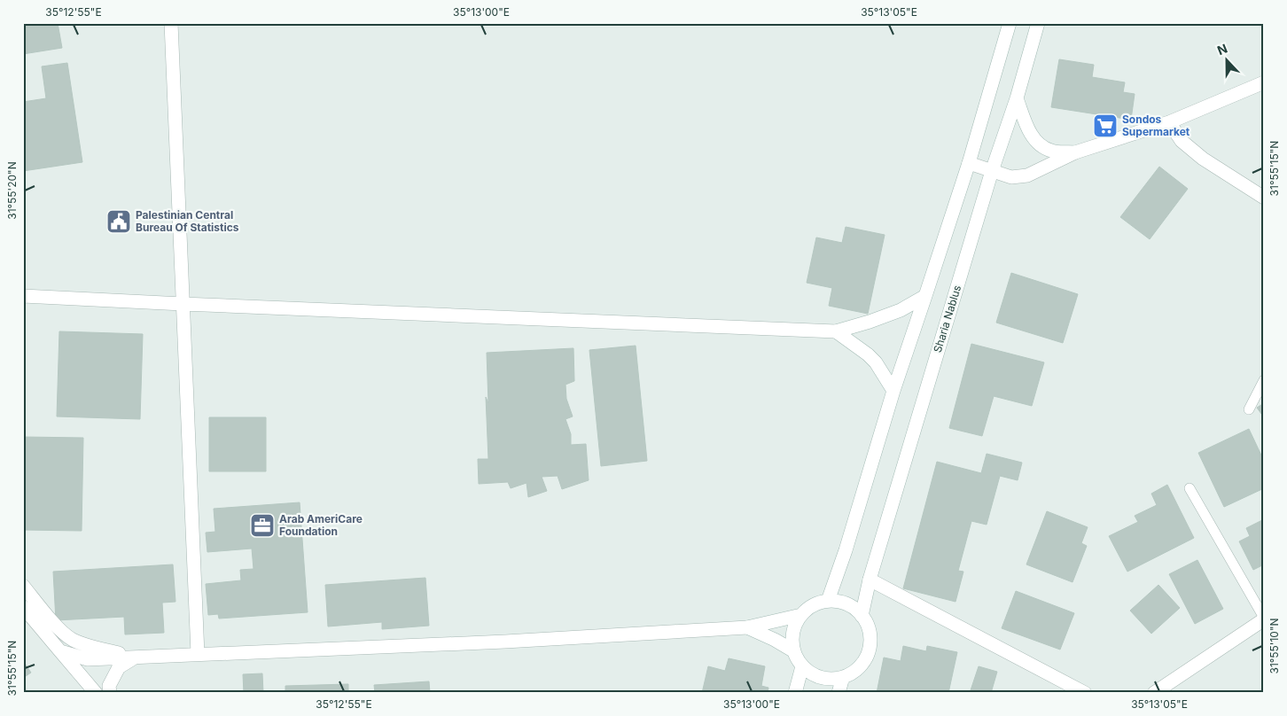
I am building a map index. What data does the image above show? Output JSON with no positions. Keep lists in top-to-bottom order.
{
  "streets": {
    "street": ["Sharia Nablus"]
  },
  "places": {
    "supermarket": ["Sondos Supermarket"],
    "public building": ["Palestinian Central Bureau Of Statistics"],
    "office": ["Arab AmeriCare Foundation"]
  },
  "north": "top",
  "coordinates": [
    "35°12'55\"E",
    "35°13'00\"E",
    "35°13'05\"E",
    "31°55'15\"N",
    "31°55'20\"N",
    "31°55'10\"N"
  ]
}
